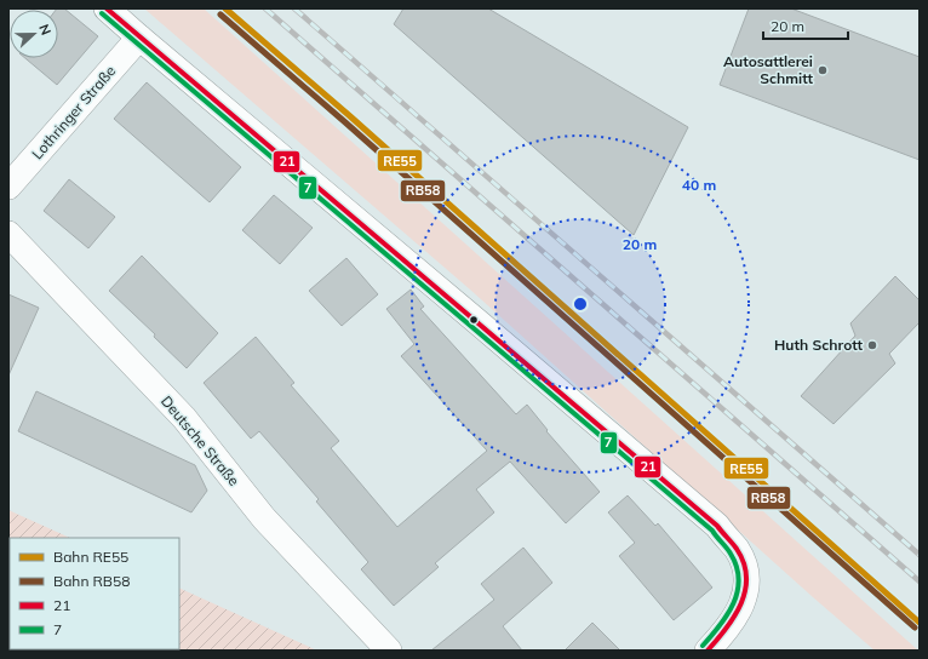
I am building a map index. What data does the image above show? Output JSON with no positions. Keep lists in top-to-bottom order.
{
  "streets": {
    "street": ["Lothringer Straße", "Deutsche Straße"]
  },
  "places": ["Autosattlerei Schmitt", "Huth Schrott"],
  "lines": [
    "rail line RE55",
    "transit line 21",
    "transit line 7",
    "rail line RB58"
  ],
  "legend": [
    "Bahn RE55",
    "Bahn RB58",
    "21",
    "7"
  ],
  "scale_bar": "20 m",
  "north": "right",
  "rings": ["40 m", "20 m"]
}
